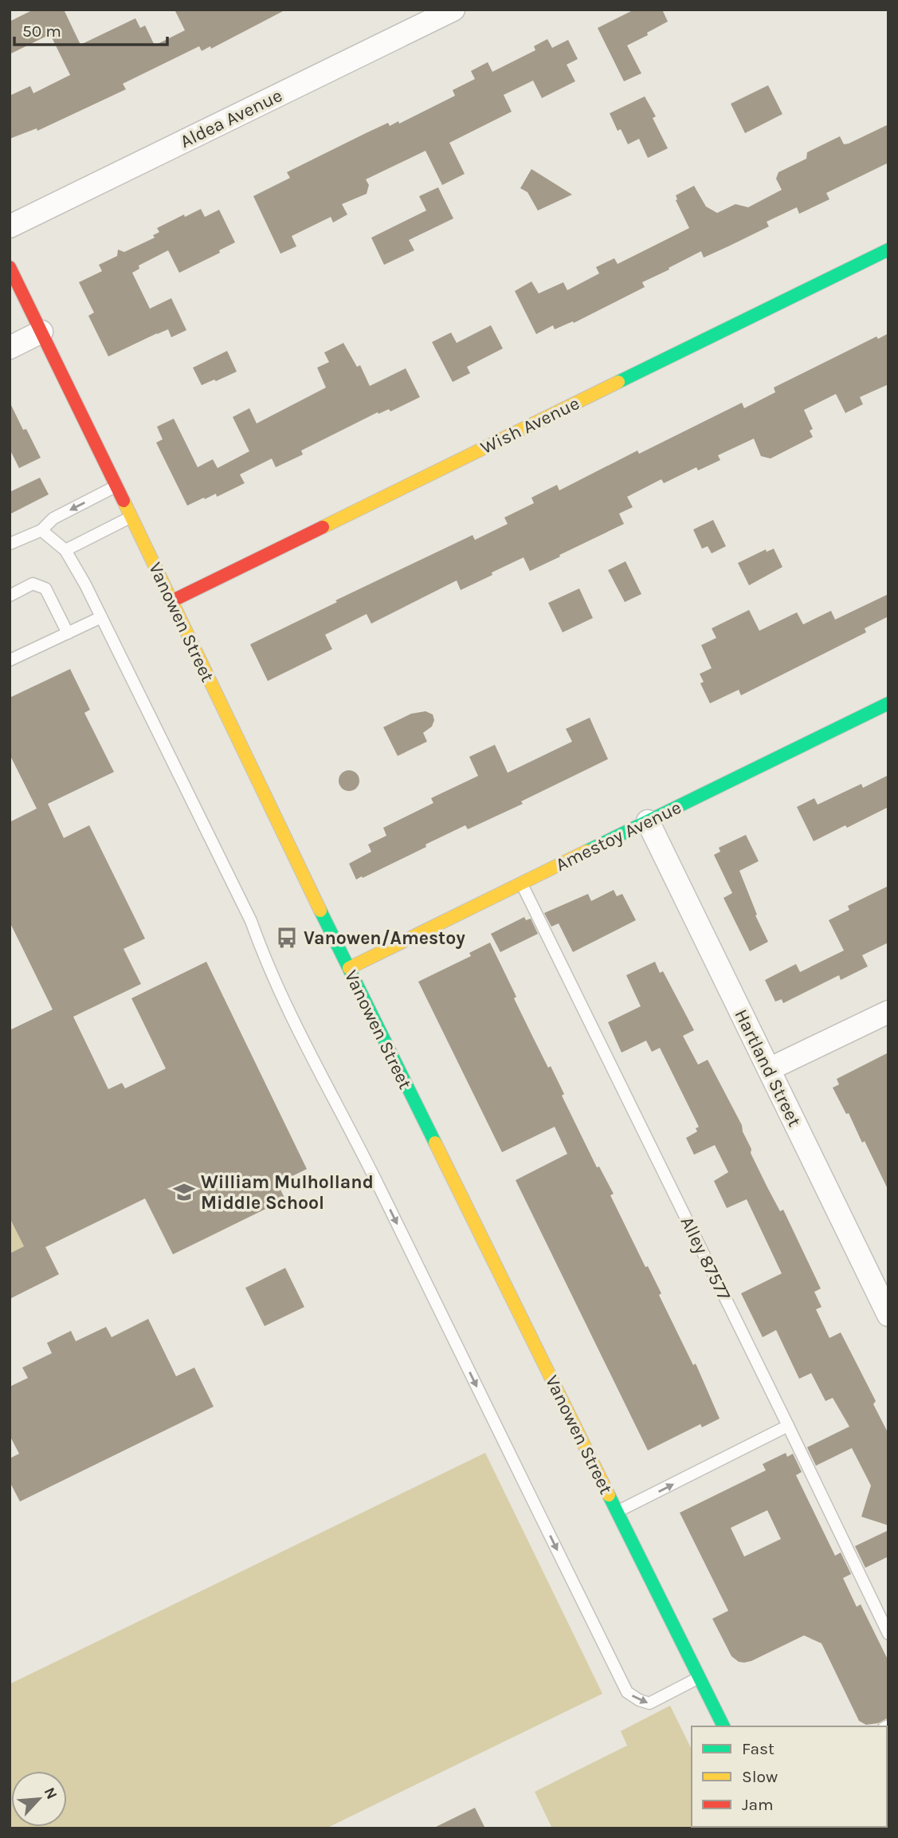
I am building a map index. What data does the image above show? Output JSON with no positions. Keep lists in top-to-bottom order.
{
  "streets": {
    "main road": ["Wish Avenue", "Vanowen Street", "Amestoy Avenue"],
    "street": ["Aldea Avenue", "Hartland Street"],
    "lane": ["Alley 87577"]
  },
  "crossings": [
    ["Wish Avenue", "Vanowen Street"],
    ["Vanowen Street", "Amestoy Avenue"],
    ["Amestoy Avenue", "Hartland Street"],
    ["Amestoy Avenue", "Alley 87577"]
  ],
  "places": {
    "bus stop": ["Vanowen/Amestoy"],
    "school or university": ["William Mulholland Middle School"]
  },
  "legend": ["Fast", "Slow", "Jam"],
  "scale_bar": "50 m",
  "north": "top right"
}
